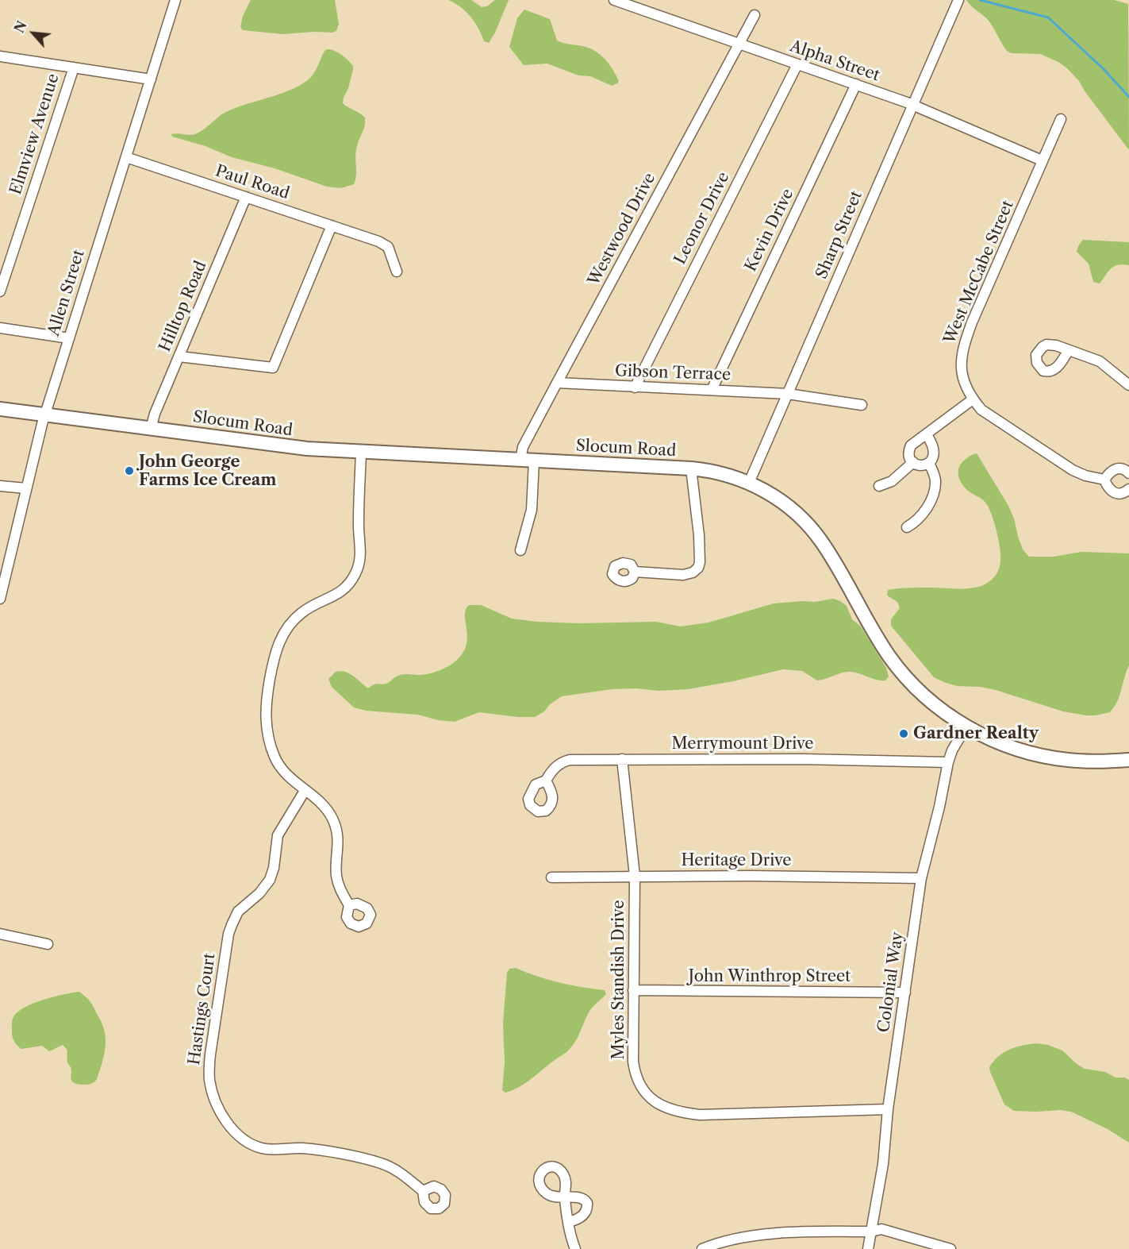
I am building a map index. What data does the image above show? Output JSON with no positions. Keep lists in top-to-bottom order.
{
  "streets": {
    "main road": ["Slocum Road"],
    "street": [
      "Alpha Street",
      "Elmview Avenue",
      "Paul Road",
      "Leonor Drive",
      "Westwood Drive",
      "Kevin Drive",
      "Sharp Street",
      "West McCabe Street",
      "Allen Street",
      "Hilltop Road",
      "Gibson Terrace",
      "Merrymount Drive",
      "Heritage Drive",
      "John Winthrop Street",
      "Myles Standish Drive",
      "Colonial Way",
      "Hastings Court"
    ]
  },
  "crossings": [
    ["Alpha Street", "Leonor Drive"],
    ["Alpha Street", "Westwood Drive"],
    ["Alpha Street", "Kevin Drive"],
    ["Alpha Street", "Sharp Street"],
    ["Alpha Street", "West McCabe Street"],
    ["Paul Road", "Allen Street"],
    ["Paul Road", "Hilltop Road"],
    ["Leonor Drive", "Gibson Terrace"],
    ["Westwood Drive", "Gibson Terrace"],
    ["Westwood Drive", "Slocum Road"],
    ["Kevin Drive", "Gibson Terrace"],
    ["Sharp Street", "Gibson Terrace"],
    ["Sharp Street", "Slocum Road"],
    ["Allen Street", "Slocum Road"],
    ["Hilltop Road", "Slocum Road"],
    ["Slocum Road", "Colonial Way"],
    ["Merrymount Drive", "Myles Standish Drive"],
    ["Merrymount Drive", "Colonial Way"],
    ["Heritage Drive", "Myles Standish Drive"],
    ["Heritage Drive", "Colonial Way"],
    ["John Winthrop Street", "Myles Standish Drive"],
    ["John Winthrop Street", "Colonial Way"],
    ["Myles Standish Drive", "Colonial Way"]
  ],
  "places": ["John George Farms Ice Cream", "Gardner Realty"],
  "north": "top left"
}
